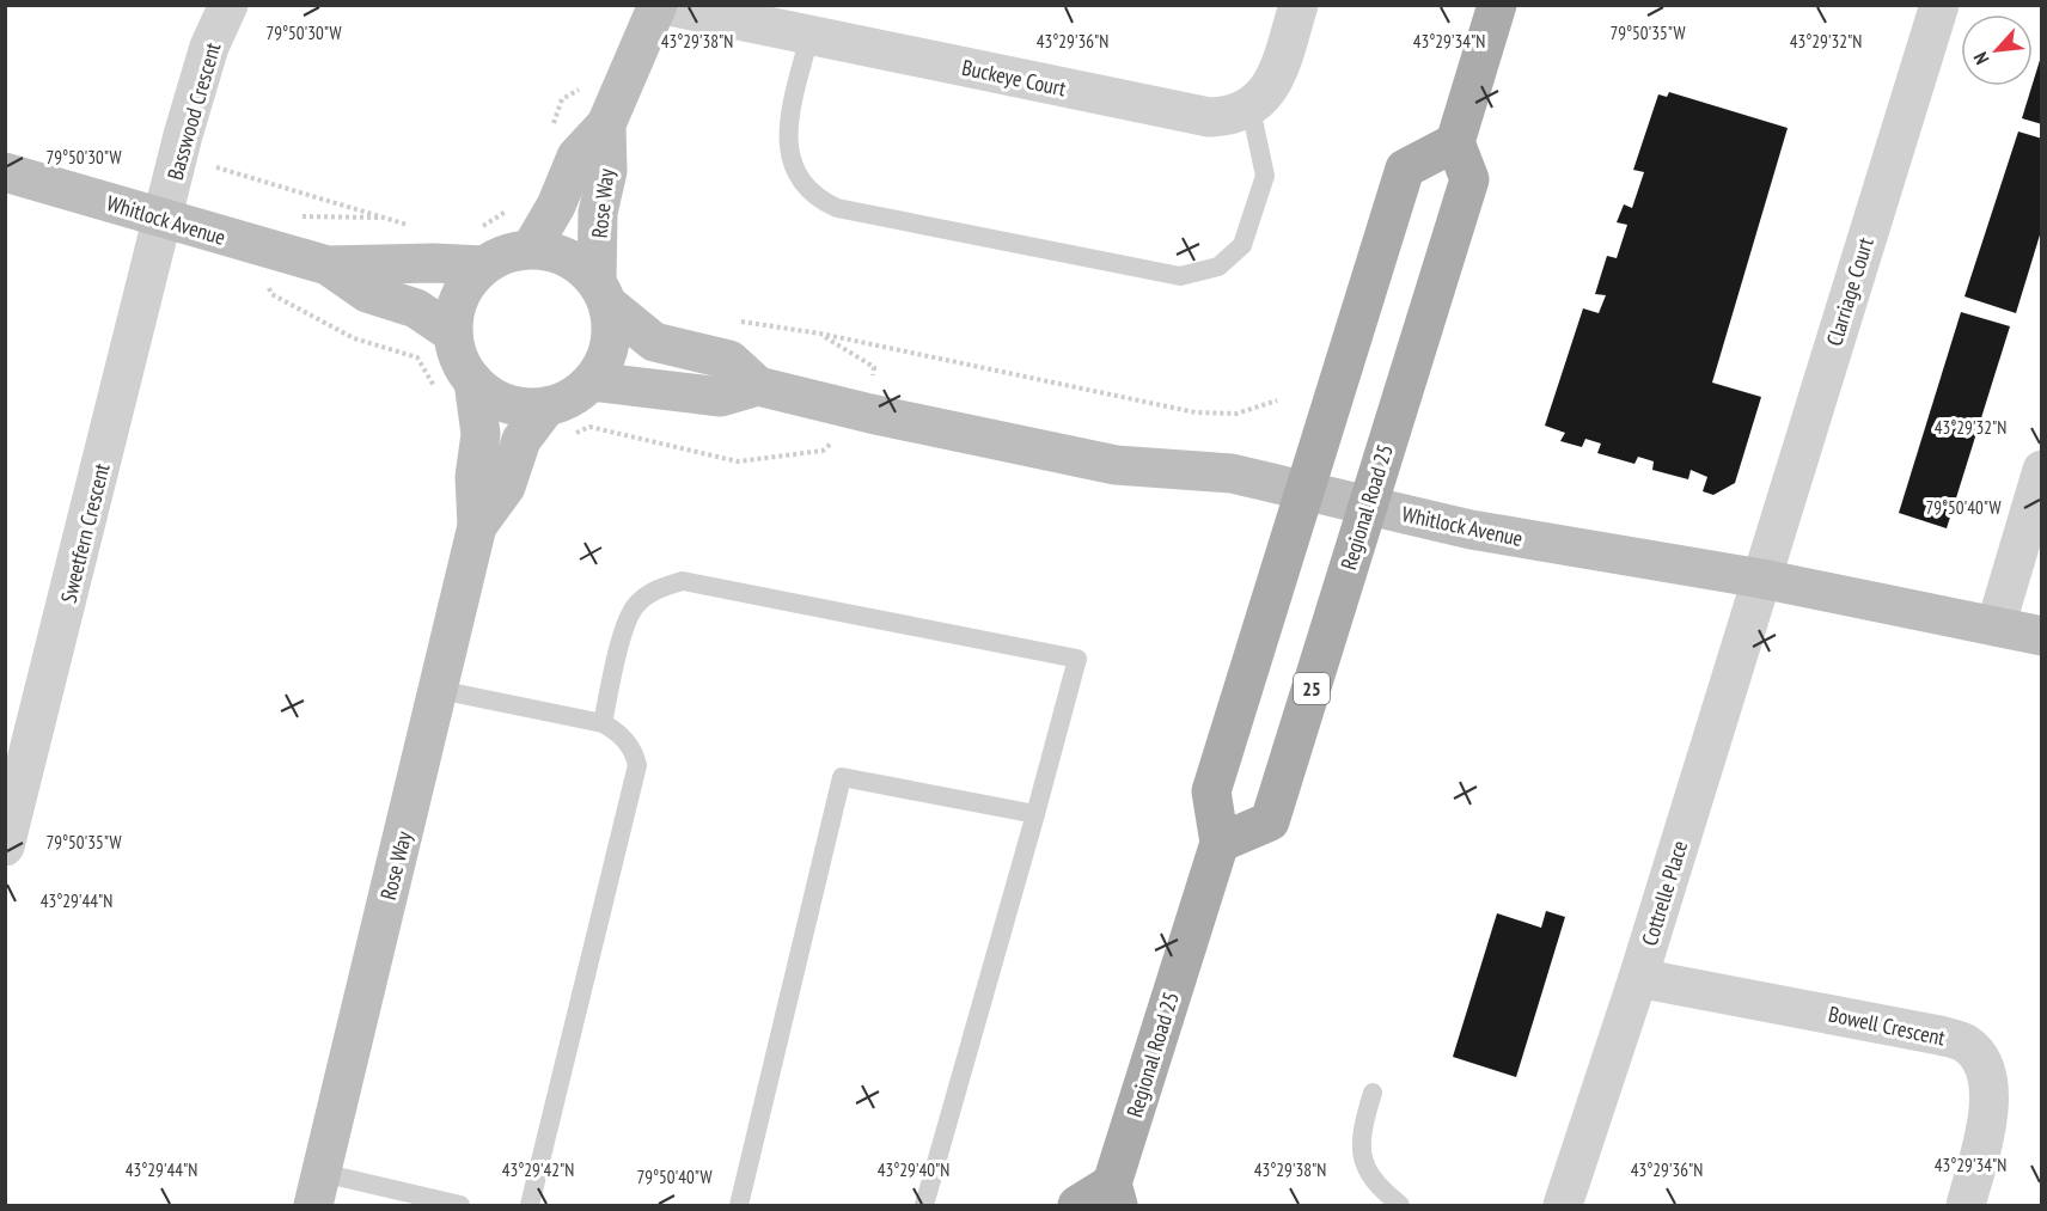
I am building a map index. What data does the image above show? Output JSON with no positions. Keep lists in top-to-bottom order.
{
  "streets": {
    "main road": ["Regional Road 25", "25"],
    "street": [
      "Buckeye Court",
      "Basswood Crescent",
      "Rose Way",
      "Whitlock Avenue",
      "Clarriage Court",
      "Sweetfern Crescent",
      "Cottrelle Place",
      "Bowell Crescent"
    ]
  },
  "crossings": [
    ["Basswood Crescent", "Whitlock Avenue"],
    ["Basswood Crescent", "Sweetfern Crescent"],
    ["Rose Way", "Whitlock Avenue"],
    ["Whitlock Avenue", "Clarriage Court"],
    ["Whitlock Avenue", "Regional Road 25"],
    ["Whitlock Avenue", "Sweetfern Crescent"],
    ["Whitlock Avenue", "Cottrelle Place"],
    ["Clarriage Court", "Cottrelle Place"],
    ["Cottrelle Place", "Bowell Crescent"]
  ],
  "north": "bottom left",
  "coordinates": [
    "79°50'30\"W",
    "79°50'35\"W",
    "43°29'38\"N",
    "43°29'36\"N",
    "43°29'34\"N",
    "43°29'32\"N",
    "79°50'40\"W",
    "43°29'44\"N",
    "43°29'42\"N",
    "43°29'40\"N"
  ]
}
